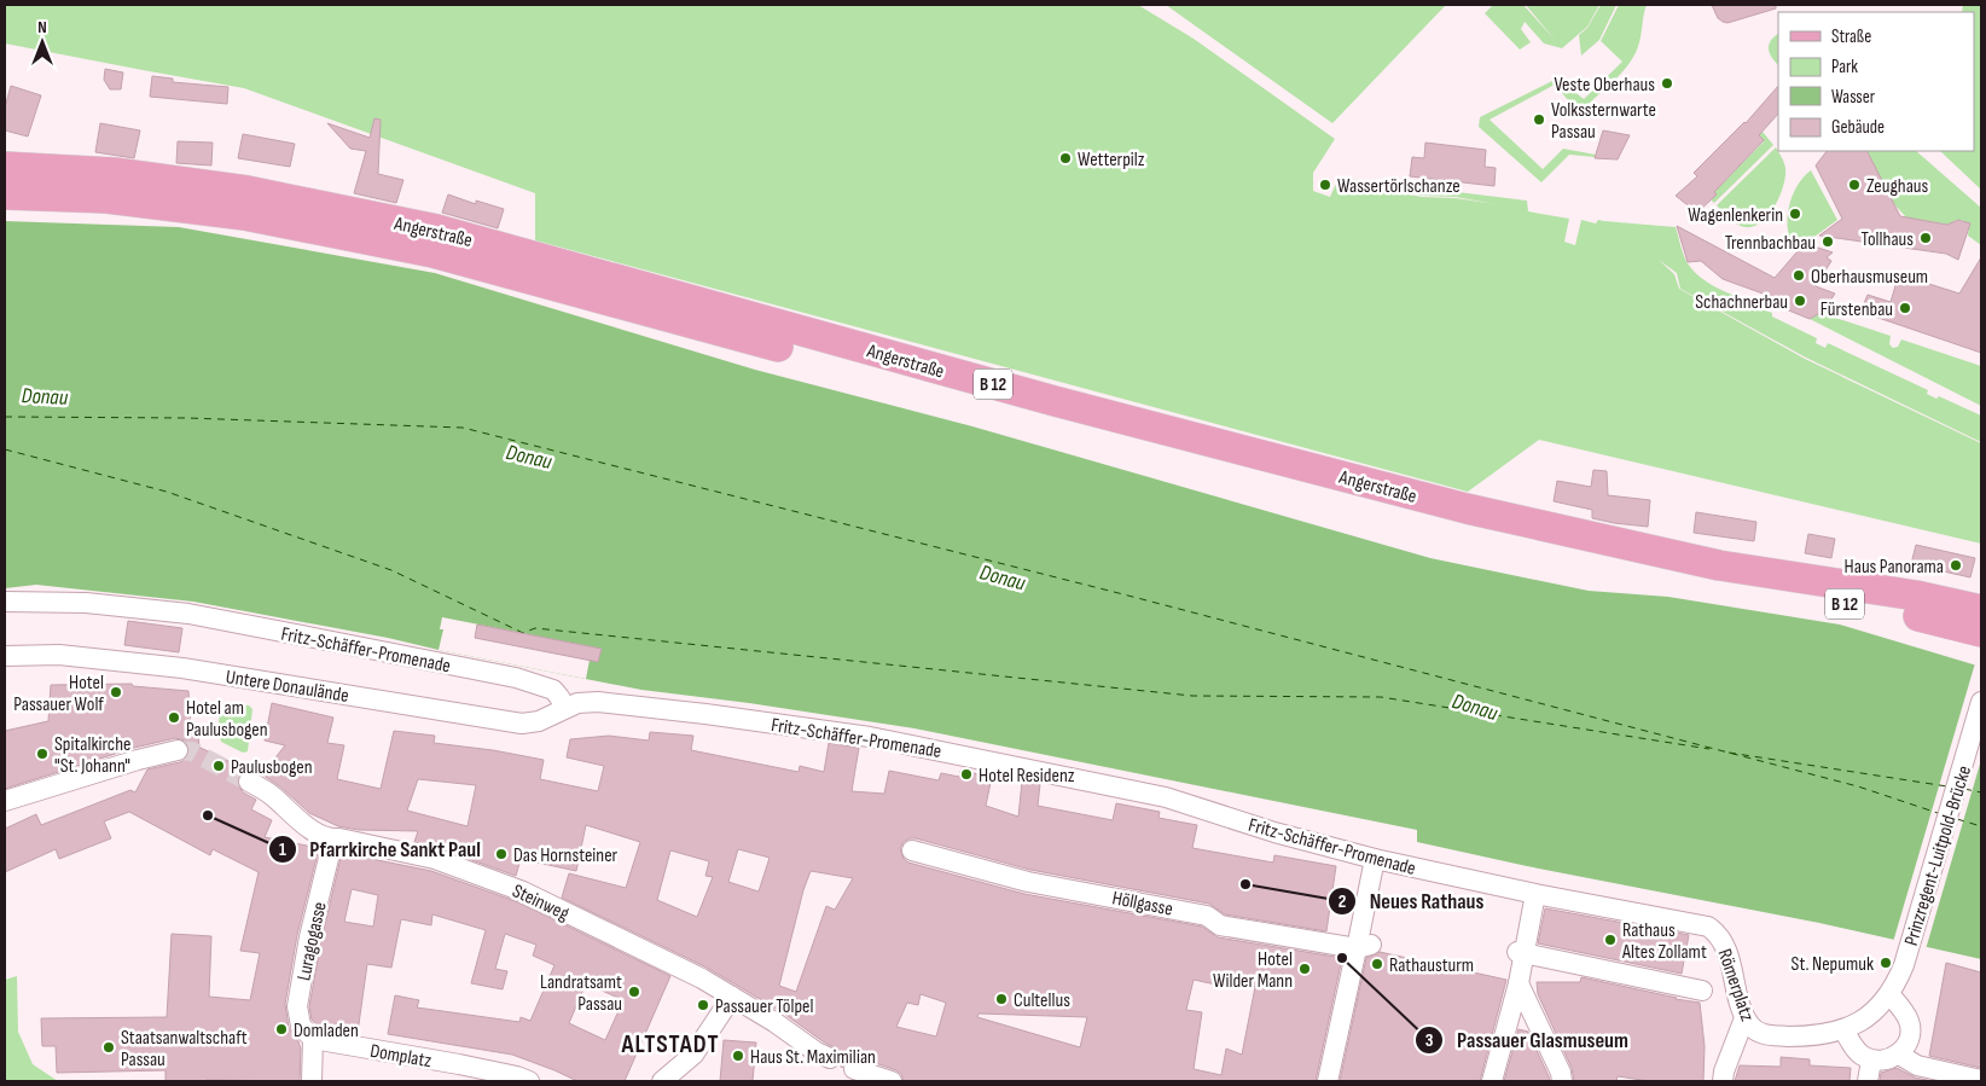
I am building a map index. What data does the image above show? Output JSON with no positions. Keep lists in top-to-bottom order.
{
  "streets": {
    "main road": ["Angerstraße", "B 12"],
    "street": [
      "Fritz-Schäffer-Promenade",
      "Untere Donaulände",
      "Prinzregent-Luitpold-Brücke",
      "Steinweg",
      "Höllgasse",
      "Luragogasse",
      "Römerplatz",
      "Domplatz"
    ]
  },
  "crossings": [
    ["Fritz-Schäffer-Promenade", "Untere Donaulände"],
    ["Fritz-Schäffer-Promenade", "Römerplatz"],
    ["Prinzregent-Luitpold-Brücke", "Römerplatz"],
    ["Steinweg", "Luragogasse"],
    ["Luragogasse", "Domplatz"]
  ],
  "districts": ["ALTSTADT"],
  "water": ["Donau"],
  "places": [
    "Veste Oberhaus",
    "Volkssternwarte Passau",
    "Wetterpilz",
    "Wassertörlschanze",
    "Zeughaus",
    "Wagenlenkerin",
    "Tollhaus",
    "Trennbachbau",
    "Oberhausmuseum",
    "Schachnerbau",
    "Fürstenbau",
    "Haus Panorama",
    "Hotel Passauer Wolf",
    "Hotel am Paulusbogen",
    "Spitalkirche \"St. Johann\"",
    "Paulusbogen",
    "Hotel Residenz",
    "Pfarrkirche Sankt Paul",
    "Das Hornsteiner",
    "Neues Rathaus",
    "Rathaus Altes Zollamt",
    "Passauer Glasmuseum",
    "St. Nepumuk",
    "Rathausturm",
    "Hotel Wilder Mann",
    "Landratsamt Passau",
    "Cultellus",
    "Passauer Tölpel",
    "Domladen",
    "Staatsanwaltschaft Passau",
    "Haus St. Maximilian"
  ],
  "legend": [
    "Straße",
    "Park",
    "Wasser",
    "Gebäude"
  ],
  "north": "top"
}
